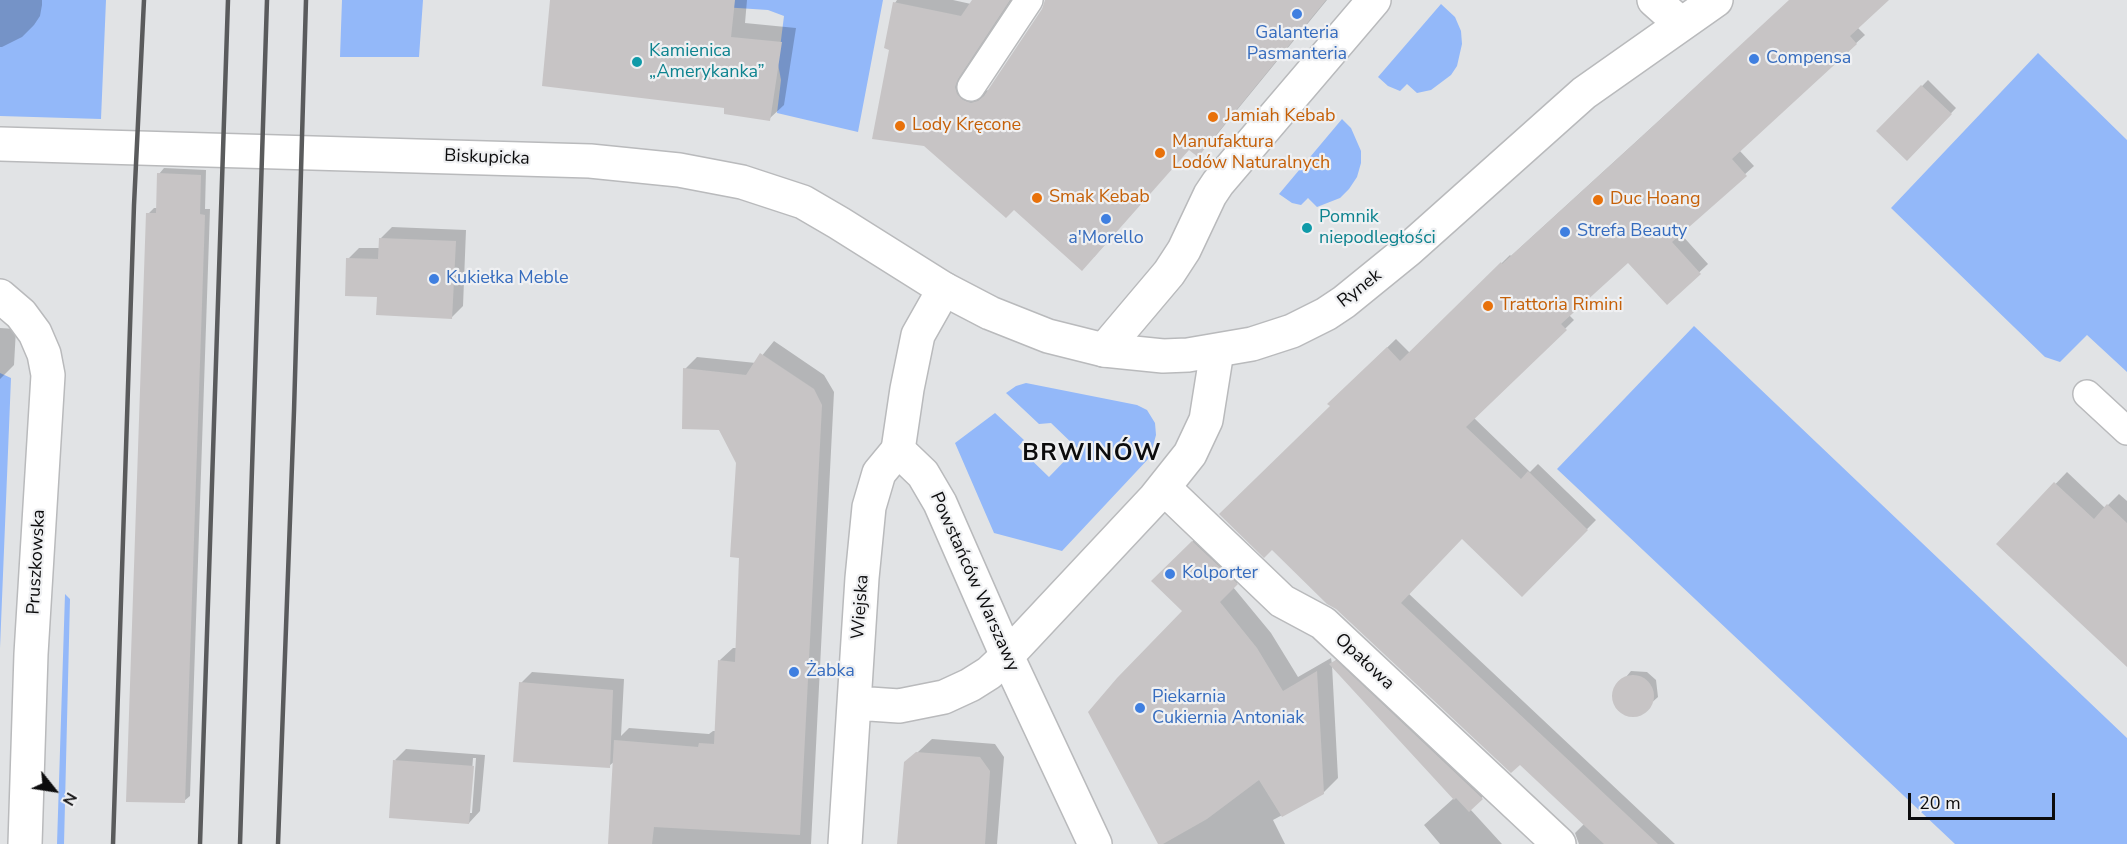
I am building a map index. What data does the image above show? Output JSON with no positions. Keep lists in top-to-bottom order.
{
  "streets": {
    "street": [
      "Biskupicka",
      "Rynek",
      "Pruszkowska",
      "Powstańców Warszawy",
      "Wiejska",
      "Opałowa"
    ]
  },
  "crossings": [
    ["Biskupicka", "Rynek"],
    ["Powstańców Warszawy", "Wiejska"]
  ],
  "districts": ["BRWINÓW"],
  "places": [
    "Galanteria Pasmanteria",
    "Compensa",
    "Kamienica „Amerykanka”",
    "Jamiah Kebab",
    "Lody Kręcone",
    "Manufaktura Lodów Naturalnych",
    "Smak Kebab",
    "Duc Hoang",
    "a'Morello",
    "Pomnik niepodległości",
    "Strefa Beauty",
    "Kukiełka Meble",
    "Trattoria Rimini",
    "Kolporter",
    "Żabka",
    "Piekarnia Cukiernia Antoniak"
  ],
  "scale_bar": "20 m",
  "north": "bottom right"
}
